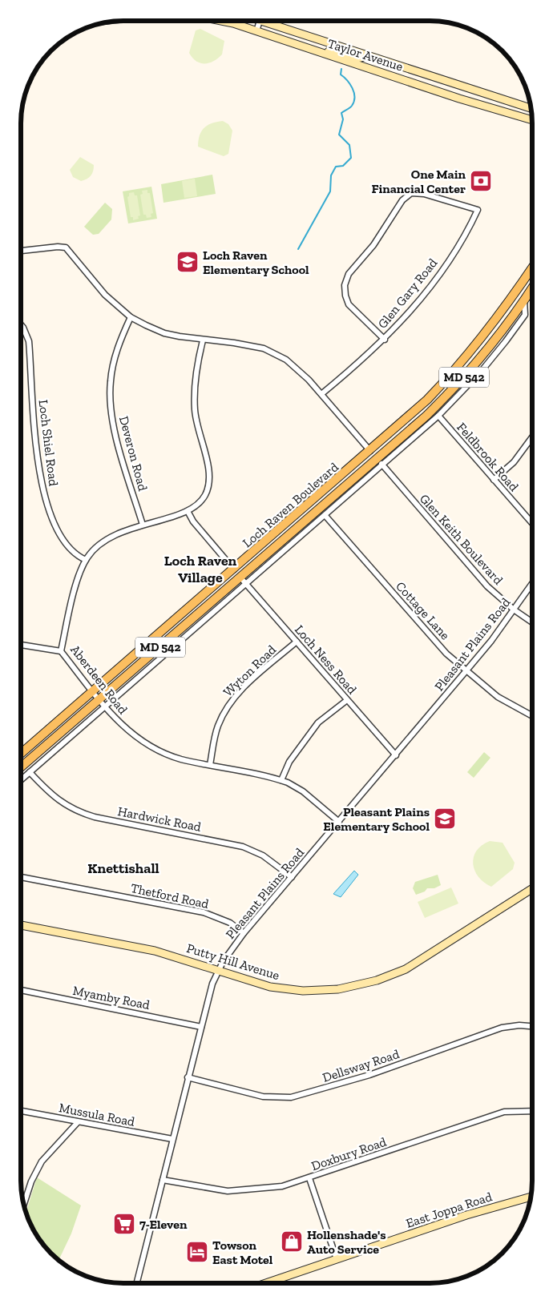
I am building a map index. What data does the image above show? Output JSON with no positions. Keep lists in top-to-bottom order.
{
  "streets": {
    "main road": [
      "Taylor Avenue",
      "MD 542",
      "Loch Raven Boulevard",
      "Putty Hill Avenue",
      "East Joppa Road"
    ],
    "street": [
      "Glen Gary Road",
      "Loch Shiel Road",
      "Deveron Road",
      "Feldbrook Road",
      "Glen Keith Boulevard",
      "Cottage Lane",
      "Pleasant Plains Road",
      "Loch Ness Road",
      "Wyton Road",
      "Aberdeen Road",
      "Hardwick Road",
      "Thetford Road",
      "Myamby Road",
      "Dellsway Road",
      "Mussula Road",
      "Doxbury Road"
    ]
  },
  "crossings": [
    ["Loch Shiel Road", "Aberdeen Road"],
    ["Deveron Road", "Aberdeen Road"],
    ["Feldbrook Road", "Loch Raven Boulevard"],
    ["Loch Raven Boulevard", "Glen Keith Boulevard"],
    ["Loch Raven Boulevard", "Cottage Lane"],
    ["Loch Raven Boulevard", "Loch Ness Road"],
    ["Loch Raven Boulevard", "Aberdeen Road"],
    ["Loch Raven Boulevard", "Hardwick Road"],
    ["Glen Keith Boulevard", "Pleasant Plains Road"],
    ["Cottage Lane", "Pleasant Plains Road"],
    ["Pleasant Plains Road", "Loch Ness Road"],
    ["Pleasant Plains Road", "Aberdeen Road"],
    ["Pleasant Plains Road", "Hardwick Road"],
    ["Pleasant Plains Road", "Thetford Road"],
    ["Pleasant Plains Road", "Putty Hill Avenue"],
    ["Pleasant Plains Road", "Myamby Road"],
    ["Pleasant Plains Road", "Dellsway Road"],
    ["Pleasant Plains Road", "Mussula Road"],
    ["Pleasant Plains Road", "Doxbury Road"],
    ["Loch Ness Road", "Wyton Road"],
    ["Wyton Road", "Aberdeen Road"]
  ],
  "districts": ["Loch Raven Village", "Knettishall"],
  "places": {
    "bank": ["One Main Financial Center"],
    "school or university": ["Loch Raven Elementary School", "Pleasant Plains Elementary School"],
    "supermarket": ["7-Eleven"],
    "shop": ["Hollenshade's Auto Service"],
    "hotel": ["Towson East Motel"]
  }
}
